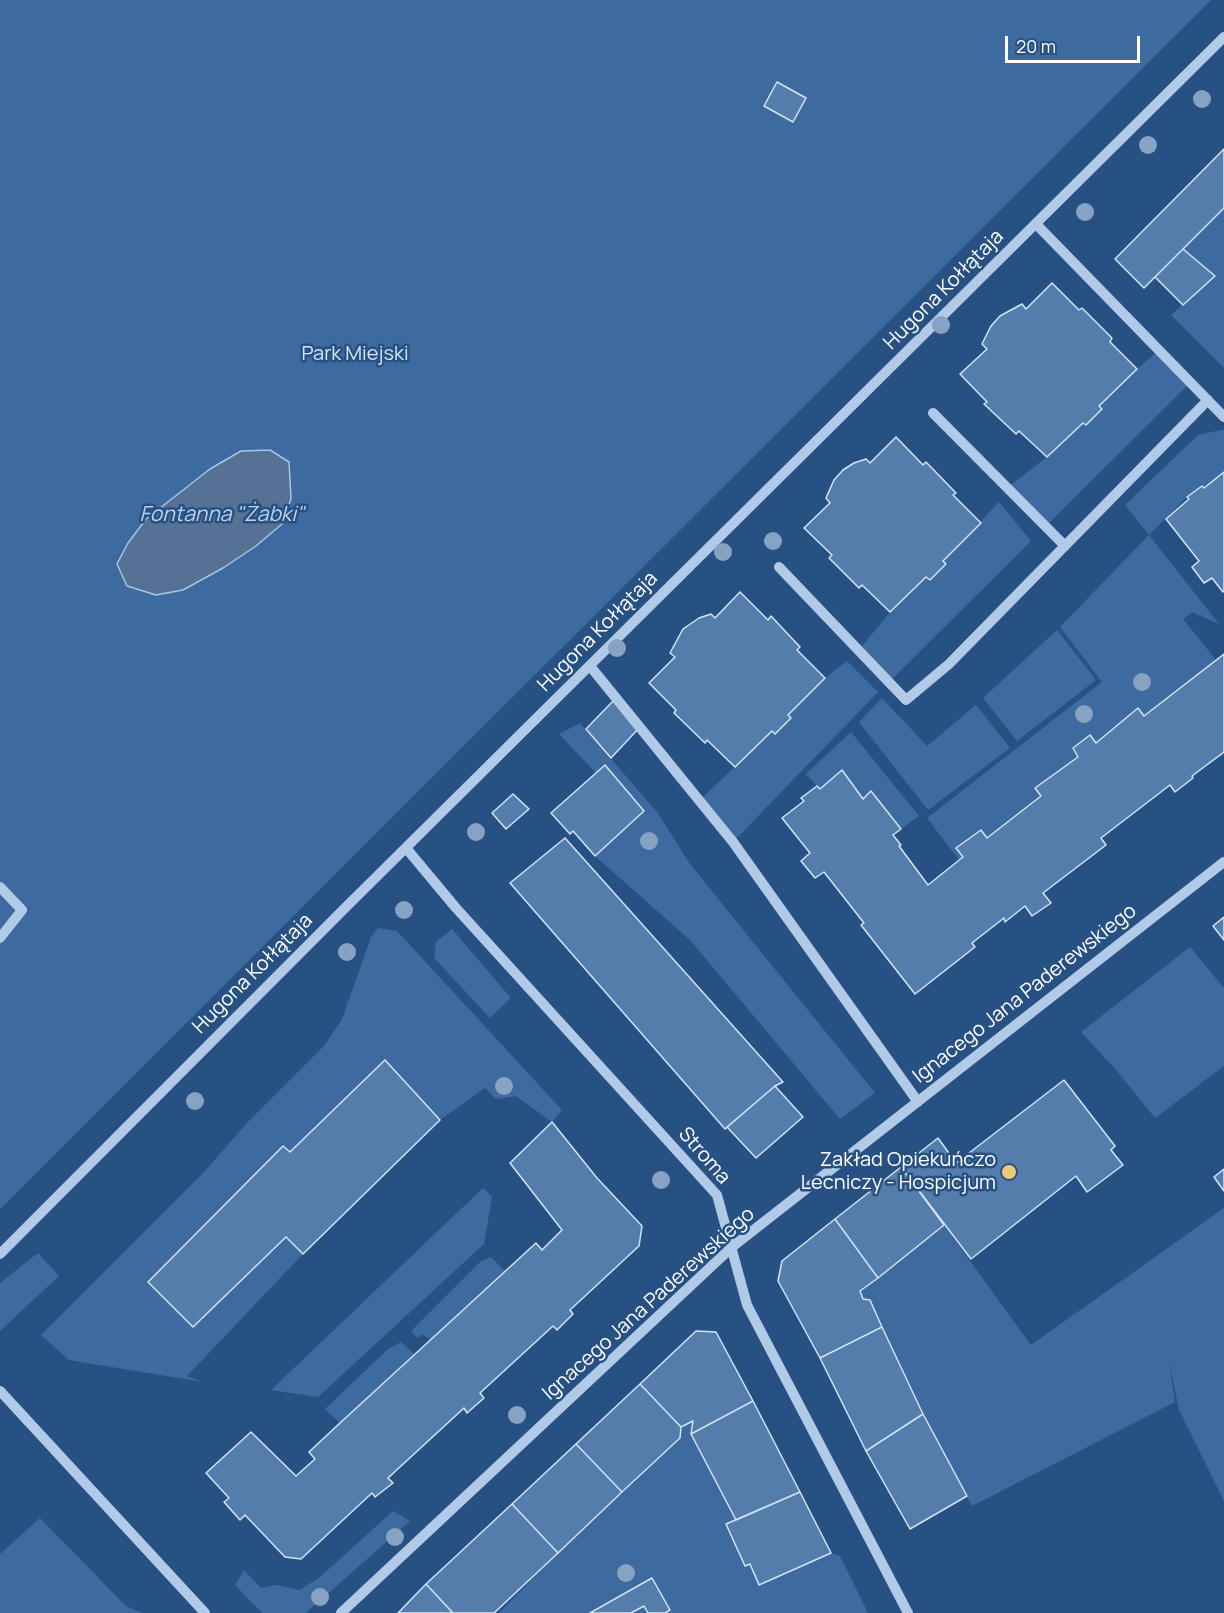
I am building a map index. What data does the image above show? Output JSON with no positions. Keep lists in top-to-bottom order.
{
  "streets": {
    "street": ["Hugona Kołłątaja", "Ignacego Jana Paderewskiego", "Stroma"]
  },
  "crossings": [
    ["Hugona Kołłątaja", "Stroma"],
    ["Ignacego Jana Paderewskiego", "Stroma"]
  ],
  "water": ["Fontanna \"Żabki\""],
  "parks": ["Park Miejski"],
  "places": ["Zakład Opiekuńczo Lecniczy - Hospicjum"],
  "scale_bar": "20 m"
}
